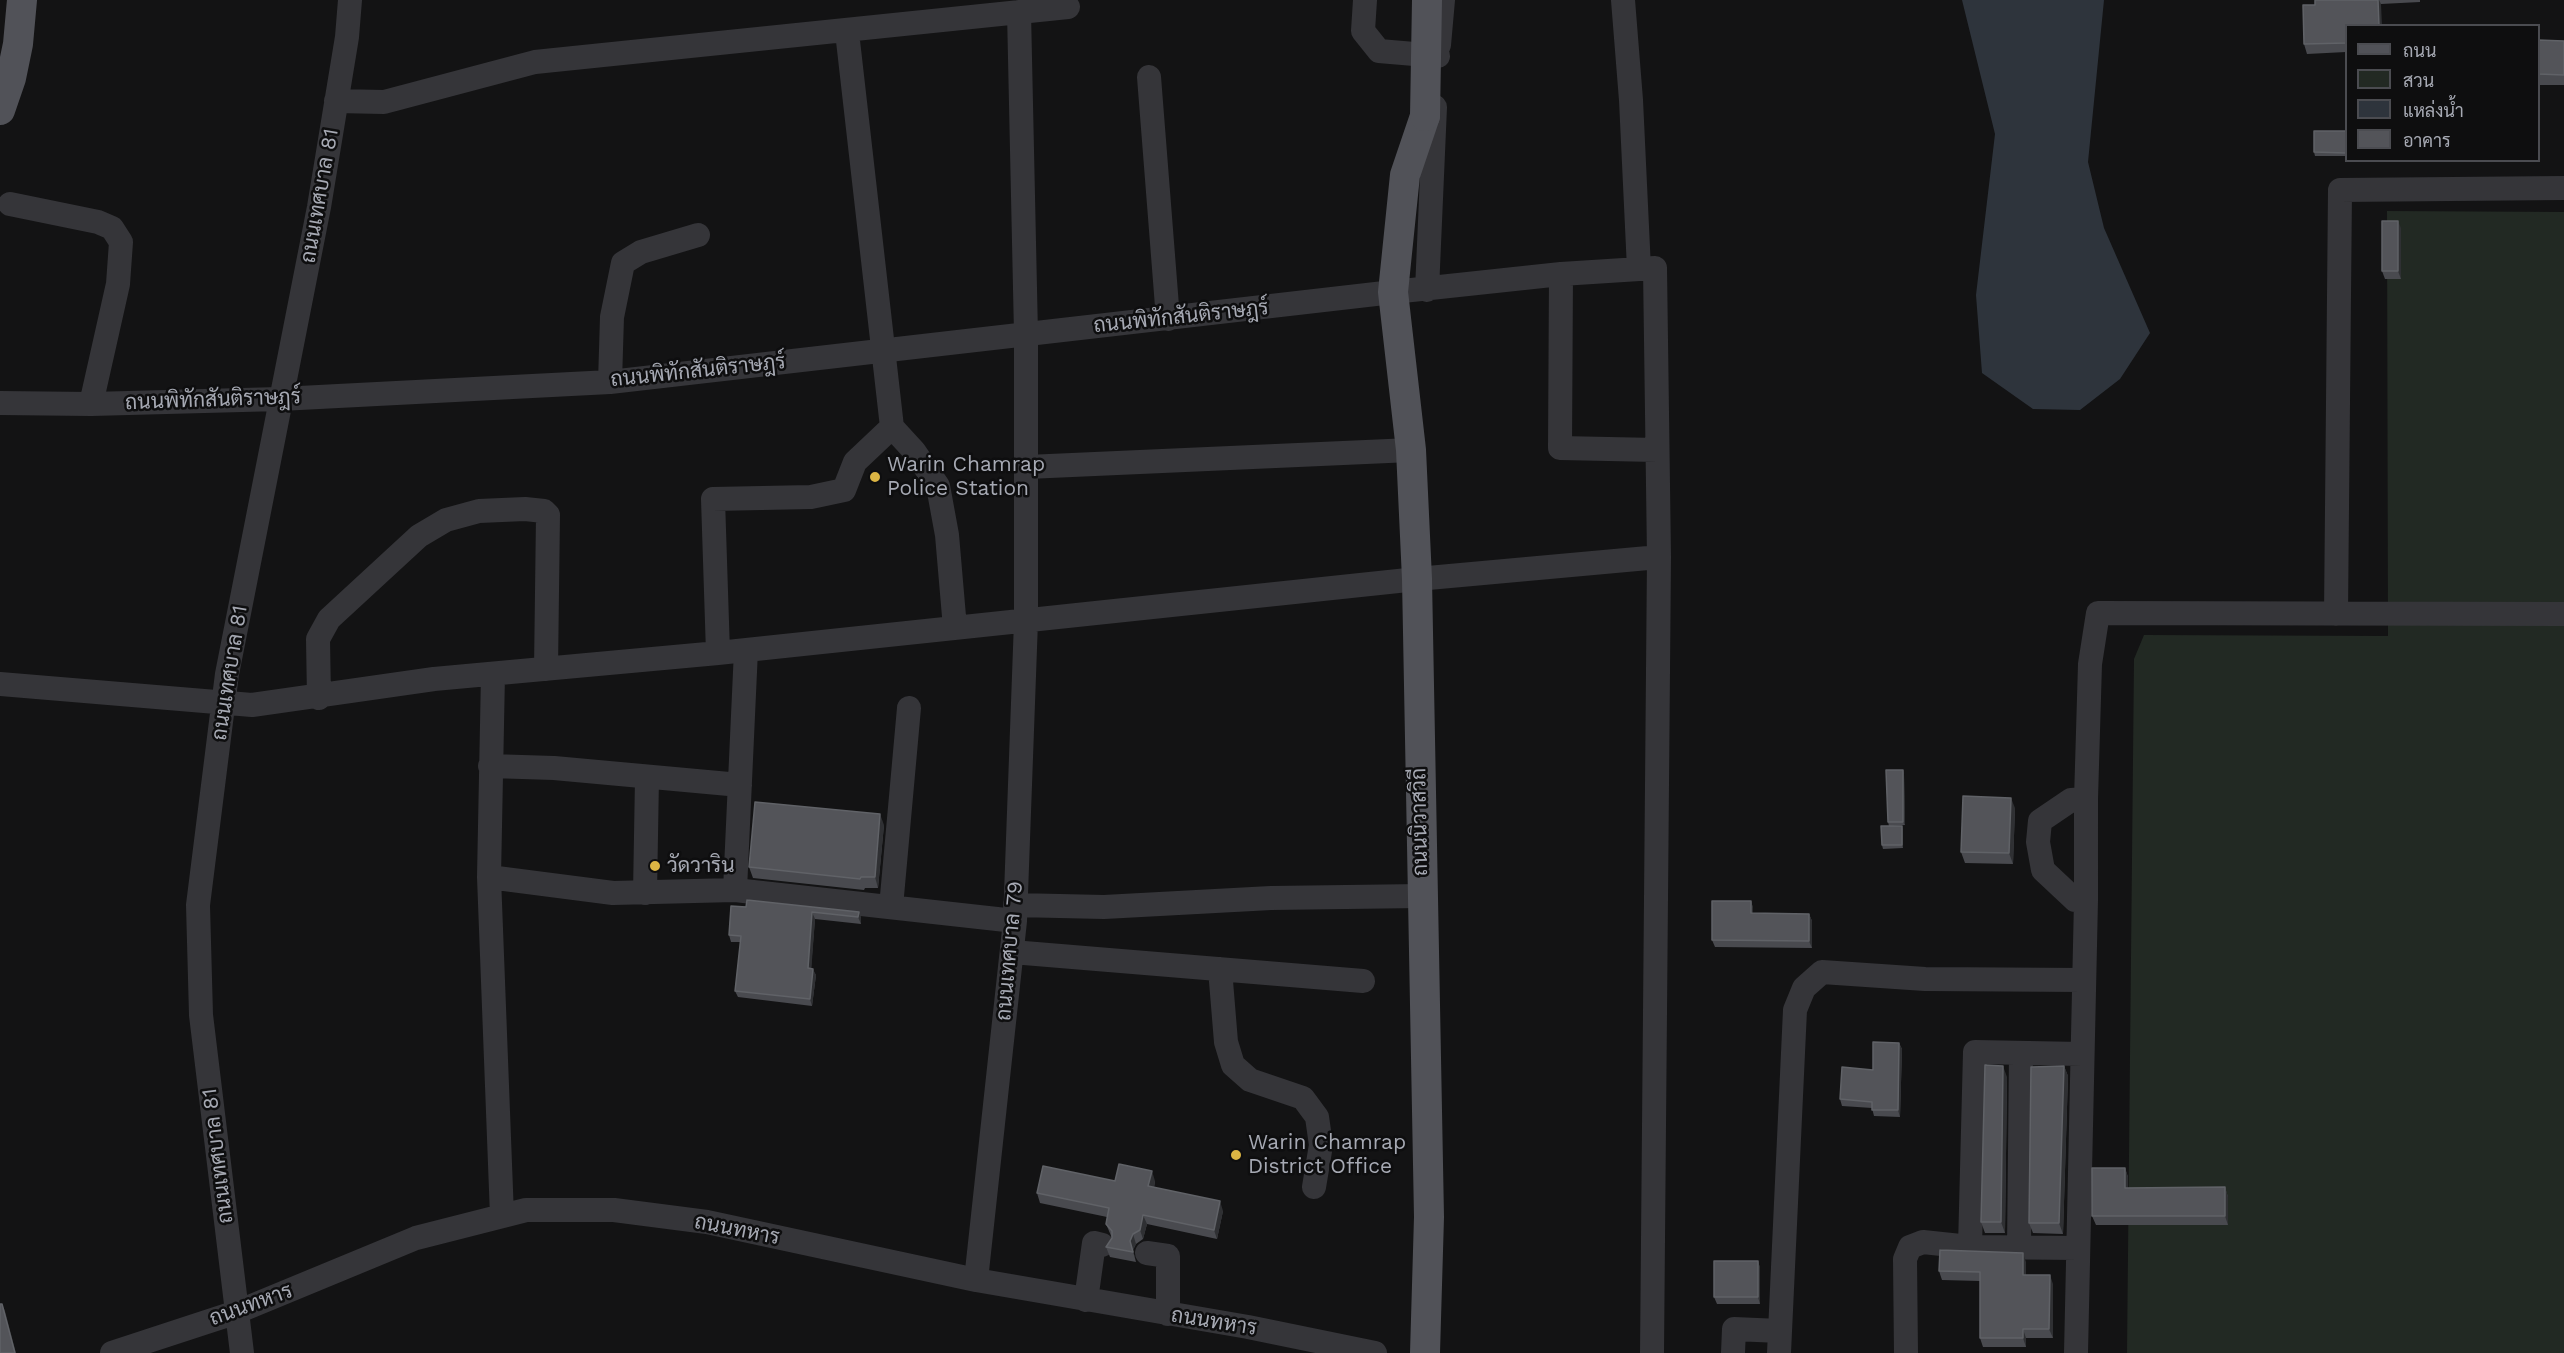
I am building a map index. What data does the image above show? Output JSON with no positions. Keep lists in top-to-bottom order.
{
  "streets": {
    "main road": ["ถนนนิวาสวิถี"],
    "street": [
      "ถนนเทศบาล 81",
      "ถนนพิทักสันติราษฎร์",
      "ถนนเทศบาล 79",
      "ถนนทหาร"
    ]
  },
  "crossings": [
    ["ถนนเทศบาล 81", "ถนนพิทักสันติราษฎร์"],
    ["ถนนเทศบาล 81", "ถนนทหาร"],
    ["ถนนพิทักสันติราษฎร์", "ถนนนิวาสวิถี"],
    ["ถนนพิทักสันติราษฎร์", "ถนนเทศบาล 79"],
    ["ถนนเทศบาล 79", "ถนนทหาร"]
  ],
  "places": ["Warin Chamrap Police Station", "วัดวาริน", "Warin Chamrap District Office"],
  "legend": [
    "ถนน",
    "สวน",
    "แหล่งน้ำ",
    "อาคาร"
  ]
}
